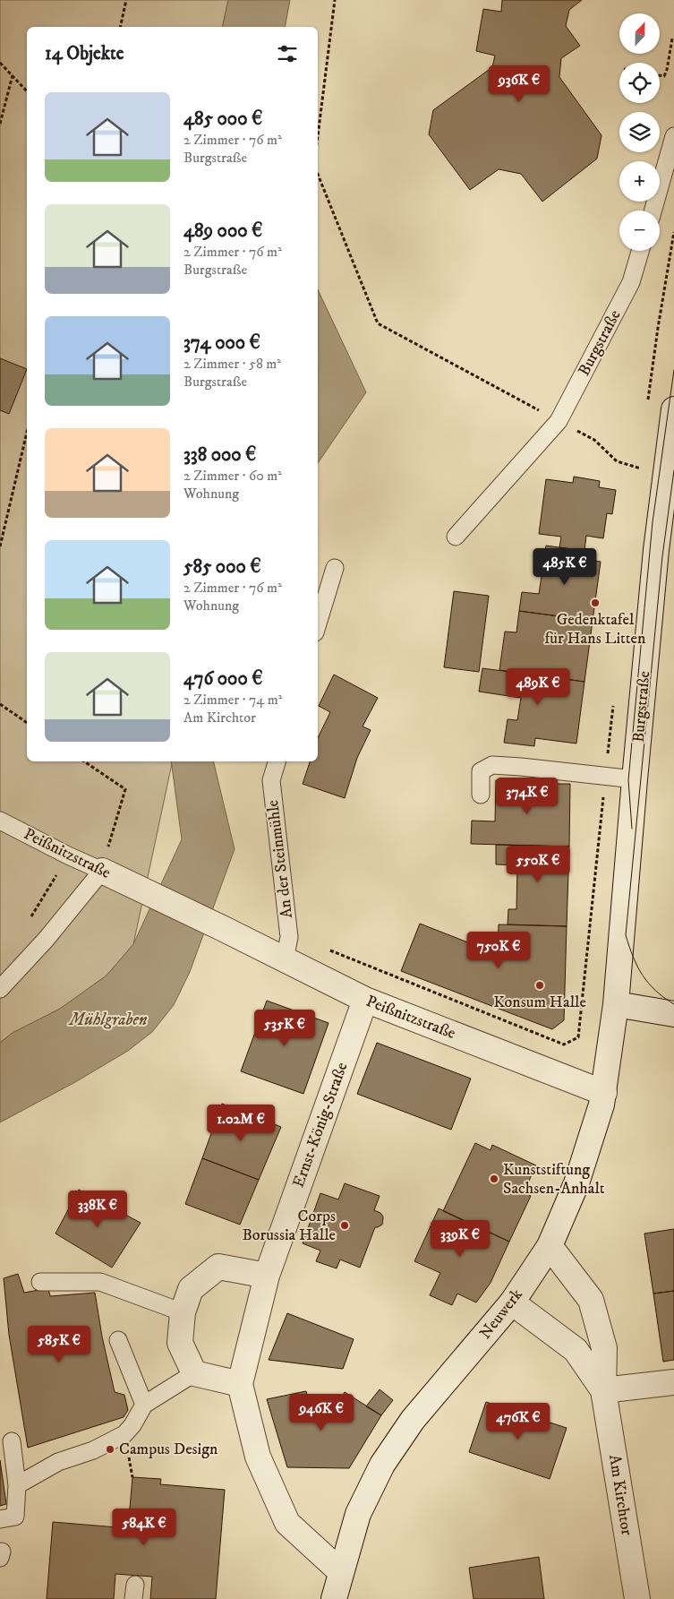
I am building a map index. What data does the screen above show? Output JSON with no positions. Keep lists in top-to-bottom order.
{
  "streets": {
    "street": [
      "Burgstraße",
      "Peißnitzstraße",
      "Ernst-König-Straße",
      "Neuwerk",
      "Am Kirchtor"
    ],
    "lane": ["An der Steinmühle"]
  },
  "crossings": [
    ["Burgstraße", "Neuwerk"],
    ["Peißnitzstraße", "An der Steinmühle"],
    ["Peißnitzstraße", "Ernst-König-Straße"],
    ["Peißnitzstraße", "Neuwerk"],
    ["Ernst-König-Straße", "Neuwerk"],
    ["Neuwerk", "Am Kirchtor"]
  ],
  "water": ["Mühlgraben"],
  "places": [
    "Gedenktafel für Hans Litten",
    "Konsum Halle",
    "Kunststiftung Sachsen-Anhalt",
    "Corps Borussia Halle",
    "Campus Design"
  ],
  "north": "top",
  "page": {
    "map_buttons": ["+", "−"],
    "heading": "14 Objekte",
    "price": [
      "936K €",
      "485K €",
      "489K €",
      "374K €",
      "550K €",
      "750K €",
      "535K €",
      "1.02M €",
      "338K €",
      "339K €",
      "585K €",
      "946K €",
      "476K €",
      "584K €"
    ],
    "list": [
      {
        "name": "485 000 €",
        "note": "2 Zimmer · 76 m² · Burgstraße"
      },
      {
        "name": "489 000 €",
        "note": "2 Zimmer · 76 m² · Burgstraße"
      },
      {
        "name": "374 000 €",
        "note": "2 Zimmer · 58 m² · Burgstraße"
      },
      {
        "name": "338 000 €",
        "note": "2 Zimmer · 60 m² · Wohnung"
      },
      {
        "name": "585 000 €",
        "note": "2 Zimmer · 76 m² · Wohnung"
      },
      {
        "name": "476 000 €",
        "note": "2 Zimmer · 74 m² · Am Kirchtor"
      }
    ]
  }
}
